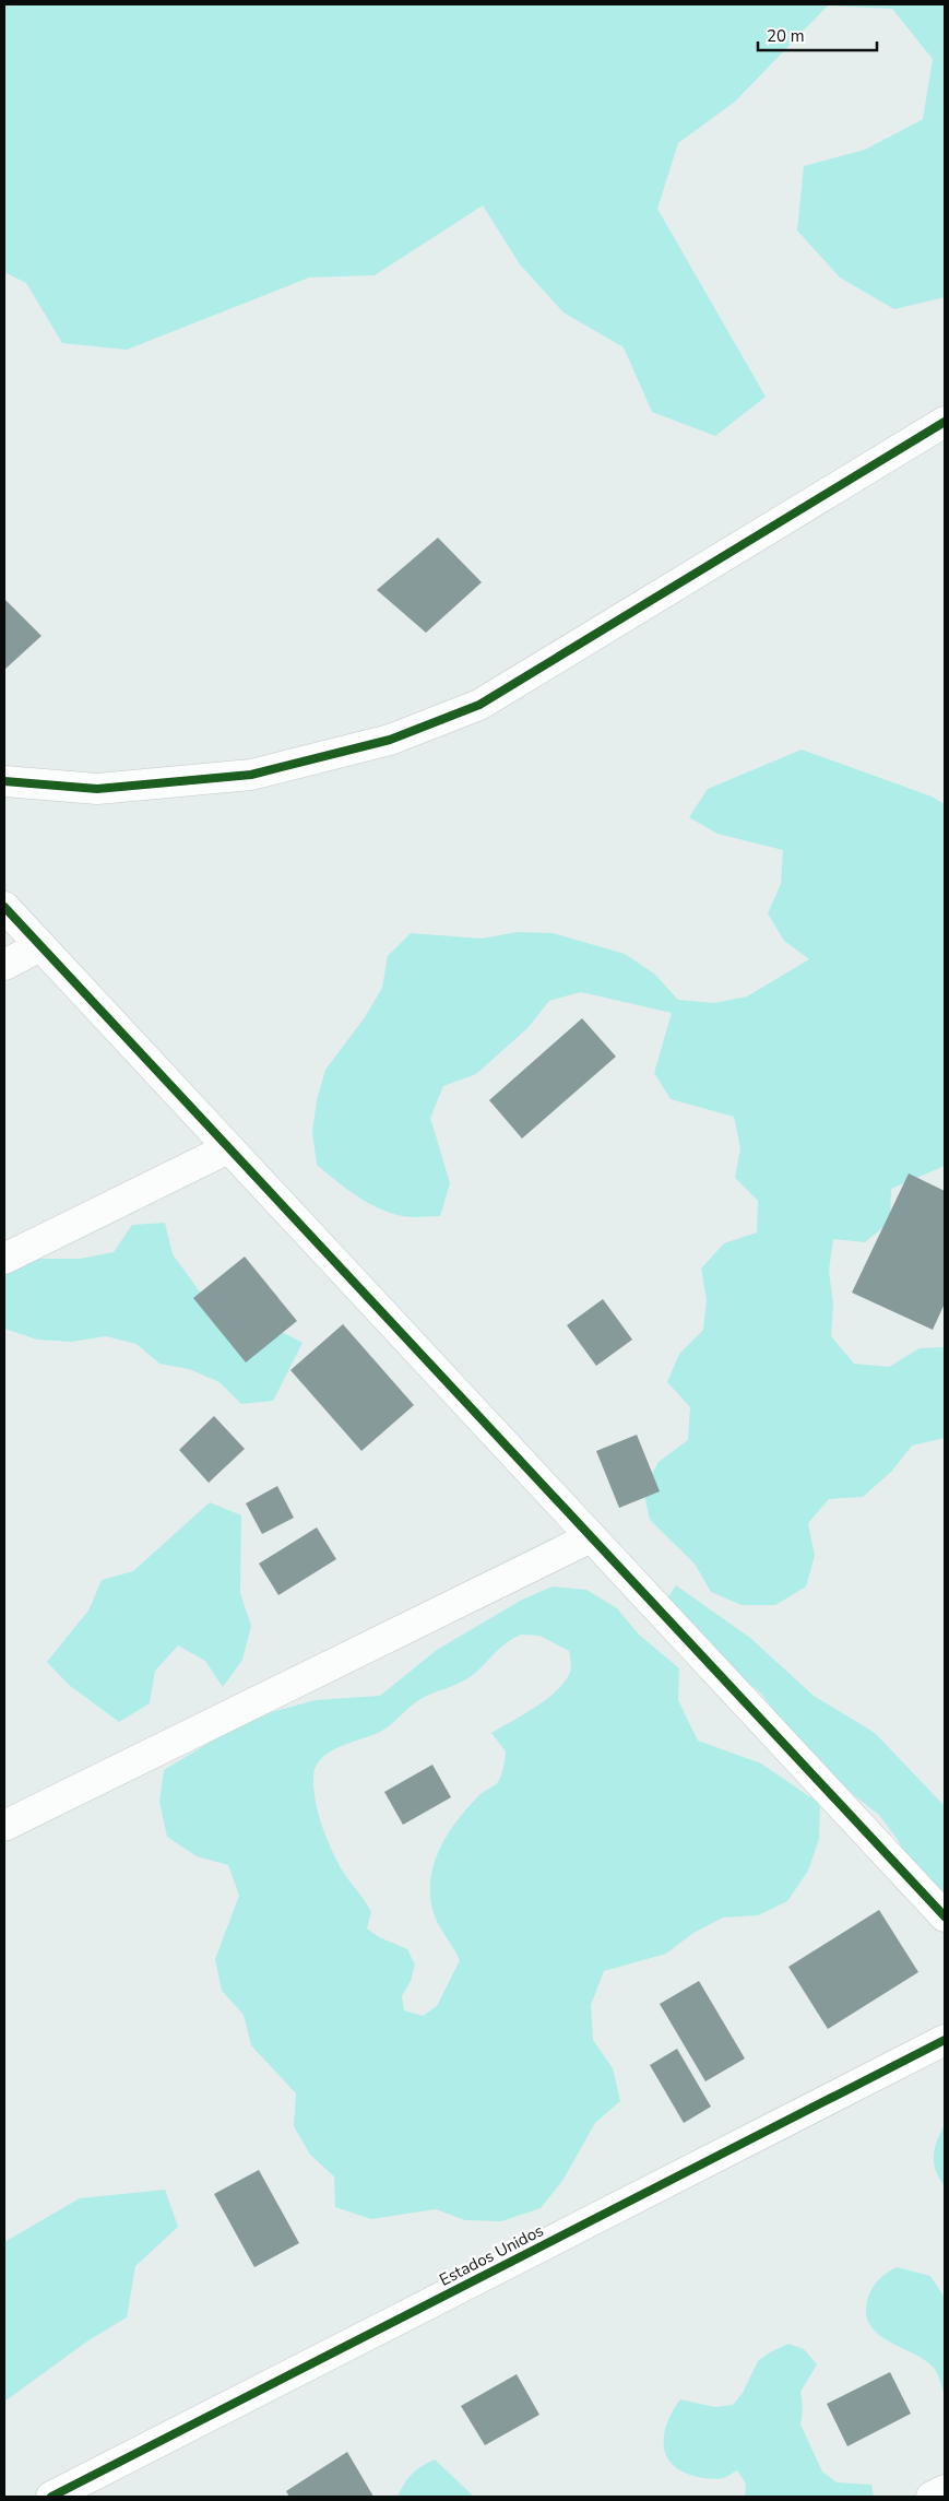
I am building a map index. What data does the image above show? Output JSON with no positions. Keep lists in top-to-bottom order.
{
  "streets": {
    "street": ["Estados Unidos"]
  },
  "scale_bar": "20 m"
}
